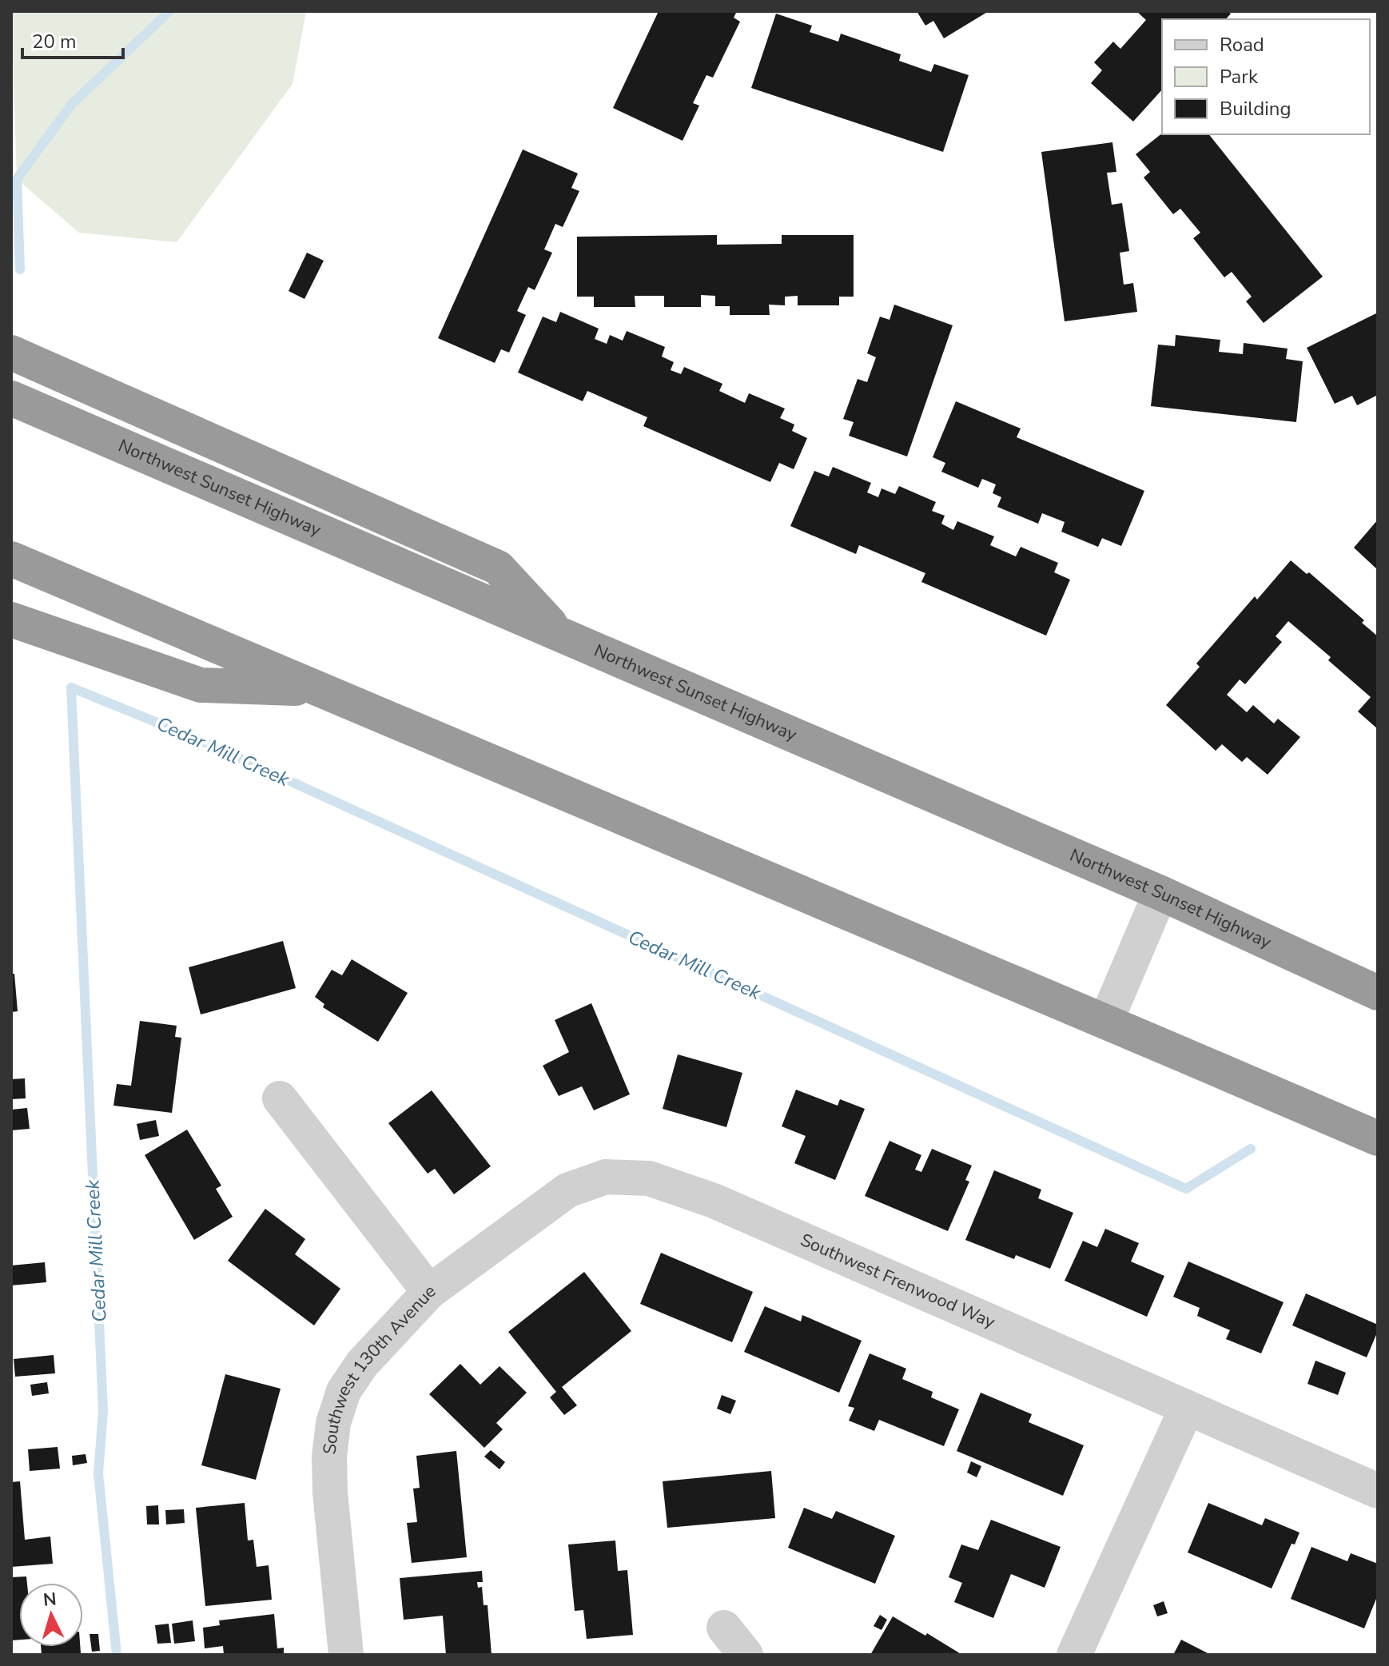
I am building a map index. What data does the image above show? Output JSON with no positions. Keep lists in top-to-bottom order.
{
  "streets": {
    "highway": ["Northwest Sunset Highway"],
    "street": ["Southwest Frenwood Way", "Southwest 130th Avenue"]
  },
  "crossings": [
    ["Southwest Frenwood Way", "Southwest 130th Avenue"]
  ],
  "water": ["Cedar Mill Creek"],
  "legend": ["Road", "Park", "Building"],
  "scale_bar": "20 m",
  "north": "top"
}
